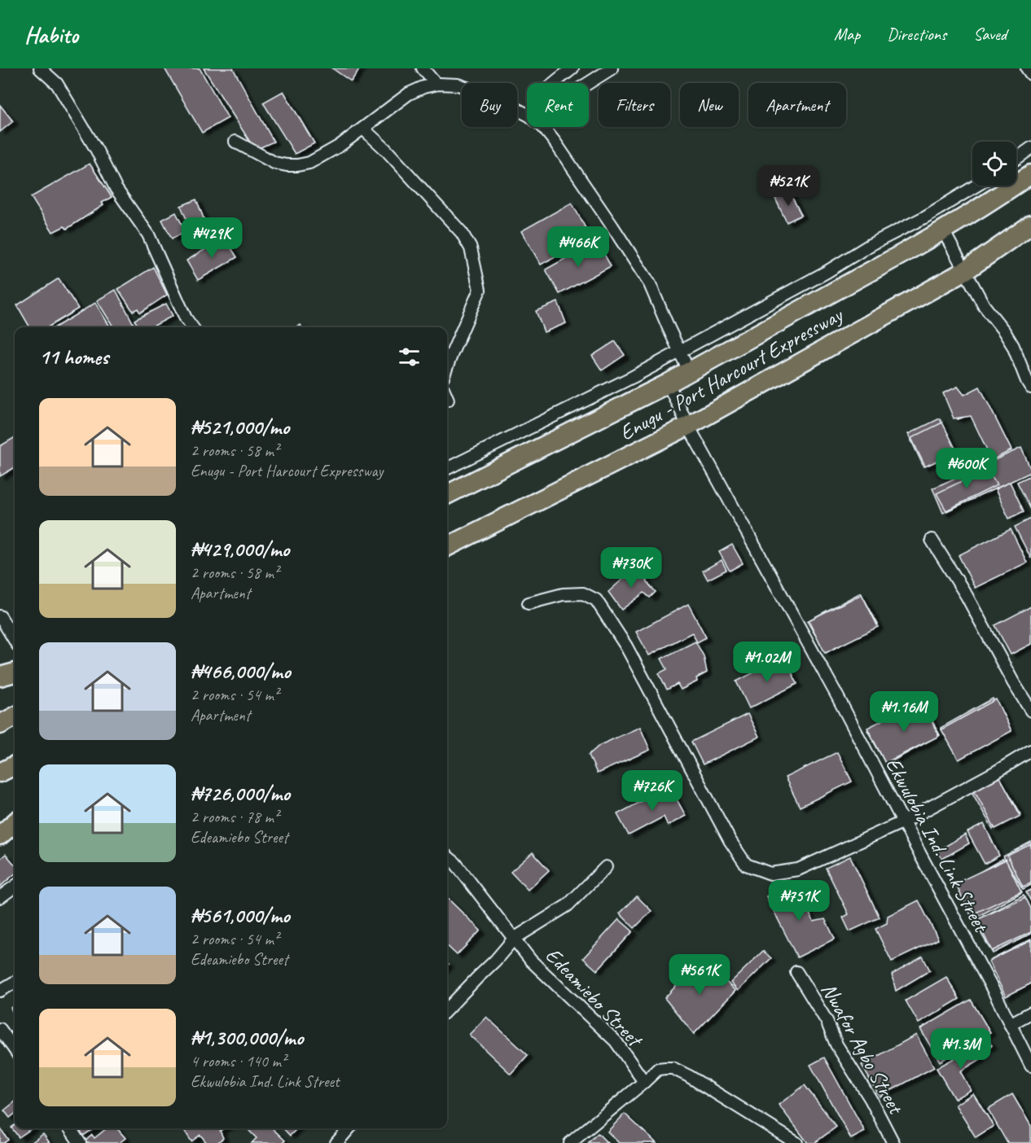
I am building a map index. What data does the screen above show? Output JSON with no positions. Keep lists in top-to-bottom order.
{
  "streets": {
    "highway": ["Enugu - Port Harcourt Expressway"],
    "street": ["Ekwulobia Ind. Link Street", "Edeamiebo Street", "Nwafor Agbo Street"]
  },
  "crossings": [
    ["Enugu - Port Harcourt Expressway", "Ekwulobia Ind. Link Street"]
  ],
  "page": {
    "header": "Habito",
    "nav": ["Map", "Directions", "Saved"],
    "chip": [
      "Buy",
      "Rent",
      "Filters",
      "New",
      "Apartment"
    ],
    "price": [
      "₦521K",
      "₦429K",
      "₦466K",
      "₦600K",
      "₦730K",
      "₦1.02M",
      "₦1.16M",
      "₦726K",
      "₦751K",
      "₦561K",
      "₦1.3M"
    ],
    "heading": "11 homes",
    "list": [
      {
        "name": "₦521,000/mo",
        "note": "2 rooms · 58 m² · Enugu - Port Harcourt Expressway"
      },
      {
        "name": "₦429,000/mo",
        "note": "2 rooms · 58 m² · Apartment"
      },
      {
        "name": "₦466,000/mo",
        "note": "2 rooms · 54 m² · Apartment"
      },
      {
        "name": "₦726,000/mo",
        "note": "2 rooms · 78 m² · Edeamiebo Street"
      },
      {
        "name": "₦561,000/mo",
        "note": "2 rooms · 54 m² · Edeamiebo Street"
      },
      {
        "name": "₦1,300,000/mo",
        "note": "4 rooms · 140 m² · Ekwulobia Ind. Link Street"
      }
    ]
  }
}
